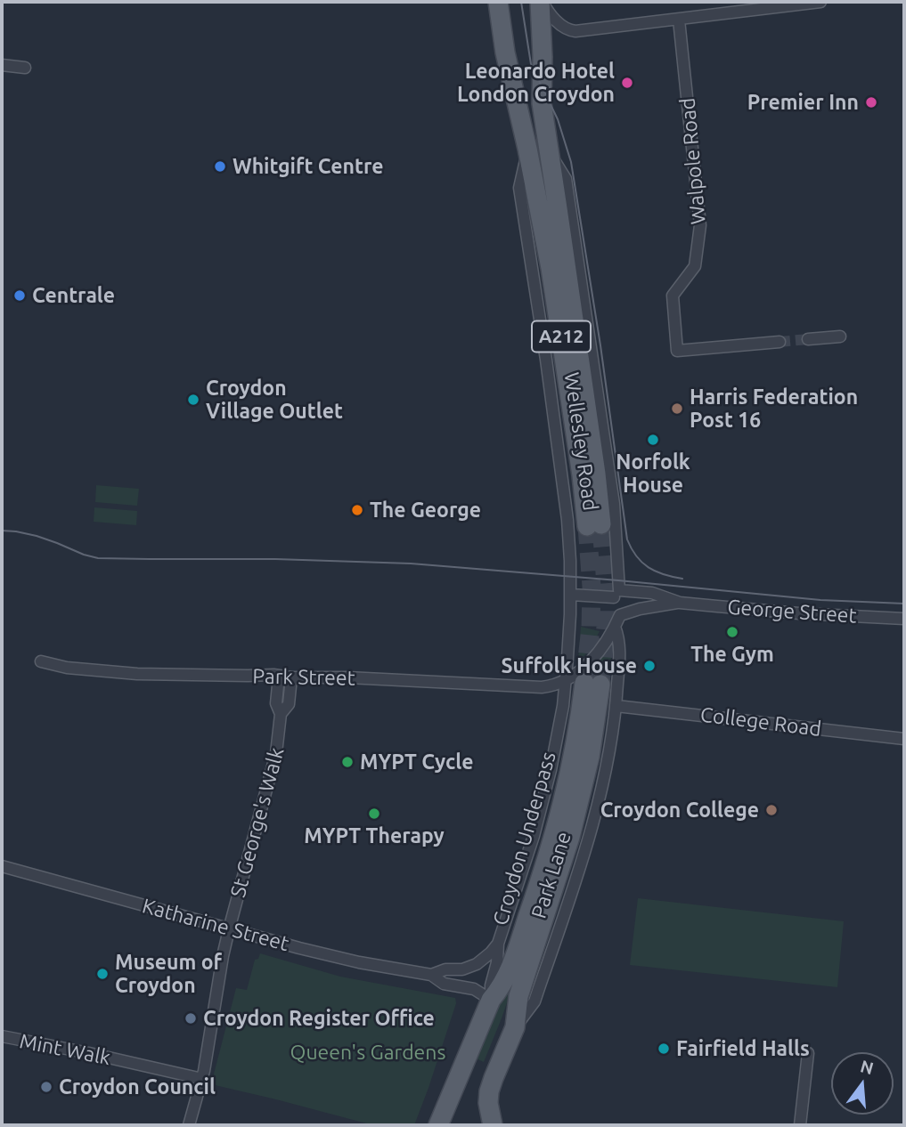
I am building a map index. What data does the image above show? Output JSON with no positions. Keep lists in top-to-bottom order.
{
  "streets": {
    "main road": [
      "A212",
      "Wellesley Road",
      "Croydon Underpass",
      "Park Lane"
    ],
    "street": [
      "Walpole Road",
      "George Street",
      "Park Street",
      "College Road",
      "St George's Walk",
      "Katharine Street",
      "Mint Walk"
    ]
  },
  "crossings": [
    ["A212", "Wellesley Road"],
    ["Wellesley Road", "George Street"],
    ["Wellesley Road", "Park Lane"],
    ["George Street", "Park Lane"],
    ["Park Street", "St George's Walk"],
    ["Park Street", "Croydon Underpass"],
    ["Park Street", "Park Lane"],
    ["College Road", "Park Lane"],
    ["St George's Walk", "Katharine Street"],
    ["St George's Walk", "Mint Walk"],
    ["Croydon Underpass", "Park Lane"],
    ["Croydon Underpass", "Katharine Street"],
    ["Park Lane", "Katharine Street"]
  ],
  "parks": ["Queen's Gardens"],
  "places": [
    "Leonardo Hotel London Croydon",
    "Premier Inn",
    "Whitgift Centre",
    "Centrale",
    "Croydon Village Outlet",
    "Harris Federation Post 16",
    "Norfolk House",
    "The George",
    "The Gym",
    "Suffolk House",
    "MYPT Cycle",
    "Croydon College",
    "MYPT Therapy",
    "Museum of Croydon",
    "Croydon Register Office",
    "Fairfield Halls",
    "Croydon Council"
  ],
  "north": "top"
}
